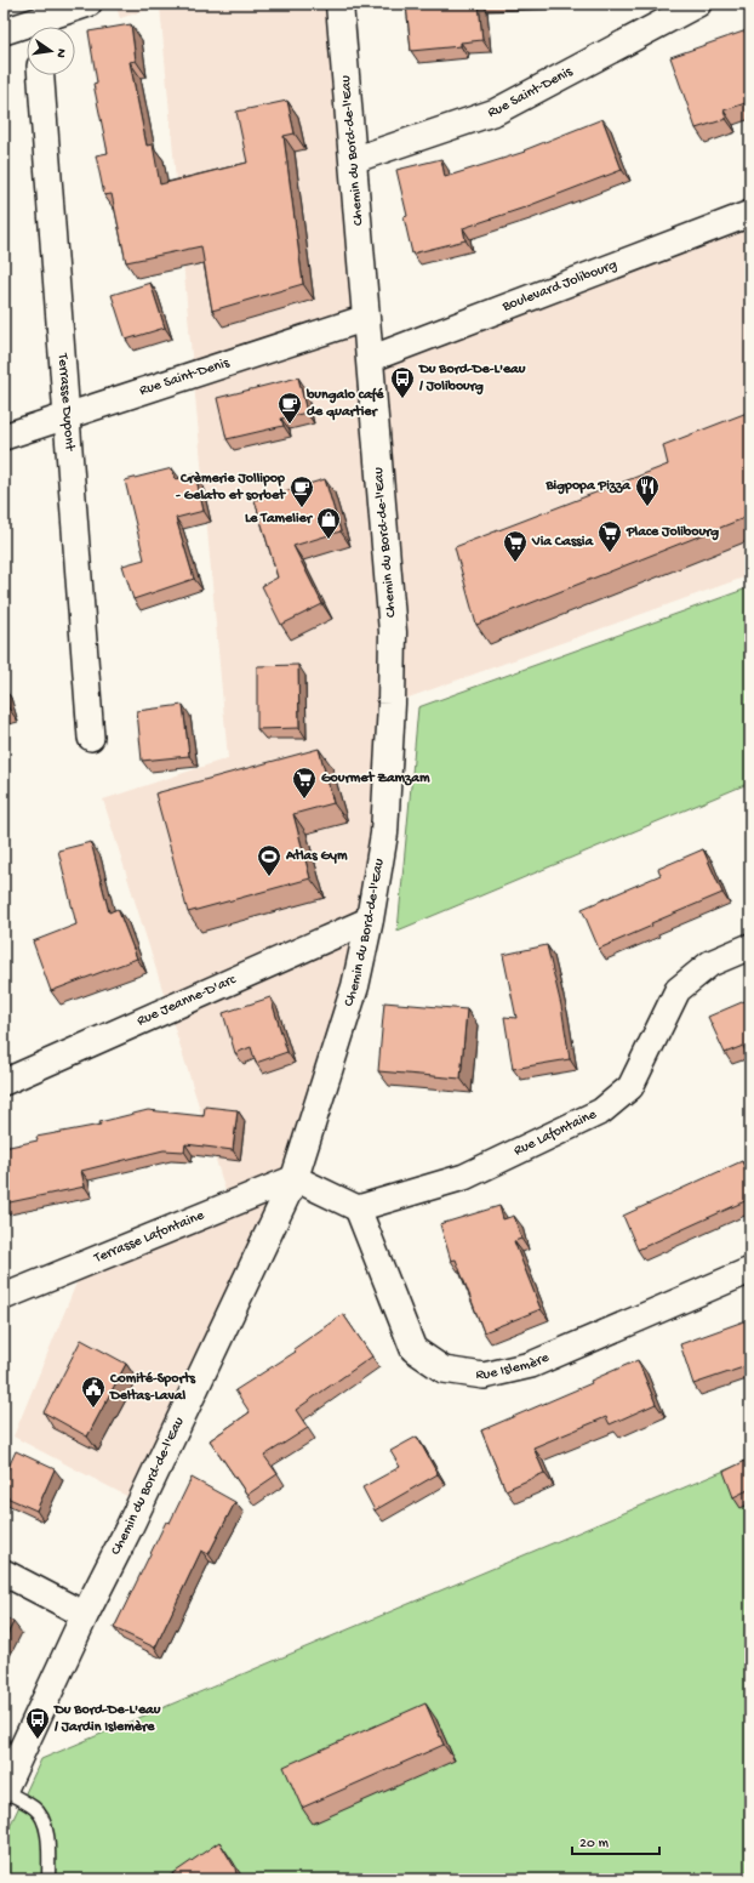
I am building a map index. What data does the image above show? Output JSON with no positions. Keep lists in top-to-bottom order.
{
  "streets": {
    "street": [
      "Rue Saint-Denis",
      "Chemin du Bord-de-l'Eau",
      "Boulevard Jolibourg",
      "Terrasse Dupont",
      "Rue Jeanne-D'arc",
      "Rue Lafontaine",
      "Terrasse Lafontaine",
      "Rue Islemère"
    ]
  },
  "crossings": [
    ["Rue Saint-Denis", "Chemin du Bord-de-l'Eau"],
    ["Rue Saint-Denis", "Terrasse Dupont"],
    ["Chemin du Bord-de-l'Eau", "Boulevard Jolibourg"],
    ["Chemin du Bord-de-l'Eau", "Rue Jeanne-D'arc"],
    ["Chemin du Bord-de-l'Eau", "Terrasse Lafontaine"],
    ["Rue Lafontaine", "Rue Islemère"]
  ],
  "places": {
    "bus stop": ["Du Bord-De-L'eau / Jolibourg", "Du Bord-De-L'eau / Jardin Islemère"],
    "cafe": ["bungalo café de quartier", "Crèmerie Jollipop - Gelato et sorbet"],
    "restaurant": ["Bigpopa Pizza"],
    "shop": ["Le Tamelier"],
    "supermarket": ["Place Jolibourg", "Via Cassia", "Gourmet Zamzam"],
    "sports": ["Atlas Gym"],
    "public building": ["Comité-Sports Deltas-Laval"]
  },
  "scale_bar": "20 m",
  "north": "right"
}
